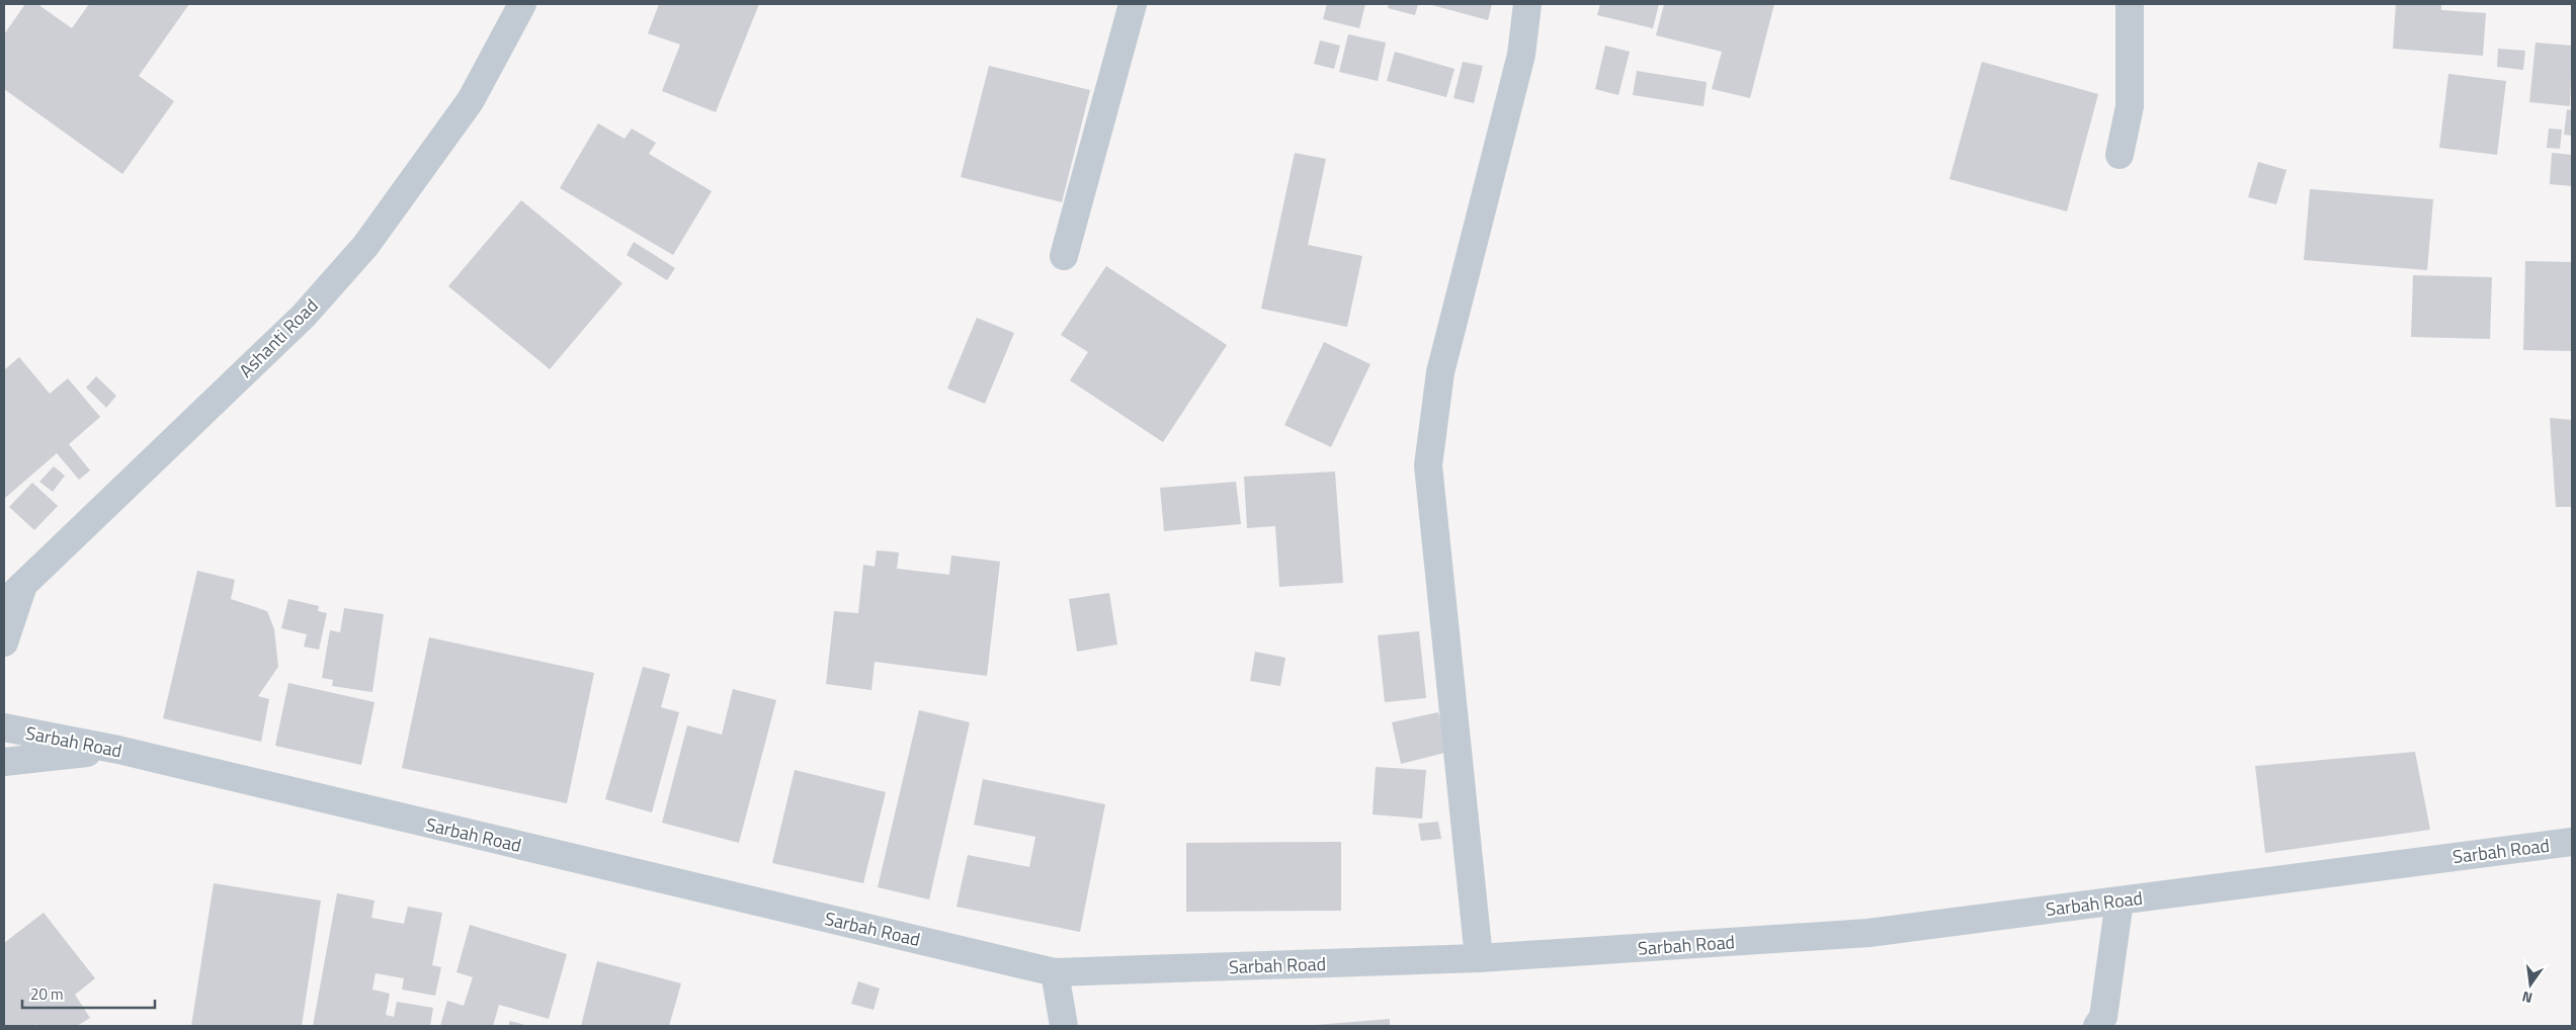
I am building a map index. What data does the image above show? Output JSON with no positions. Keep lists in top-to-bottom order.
{
  "streets": {
    "street": ["Ashanti Road", "Sarbah Road"]
  },
  "scale_bar": "20 m",
  "north": "bottom"
}
